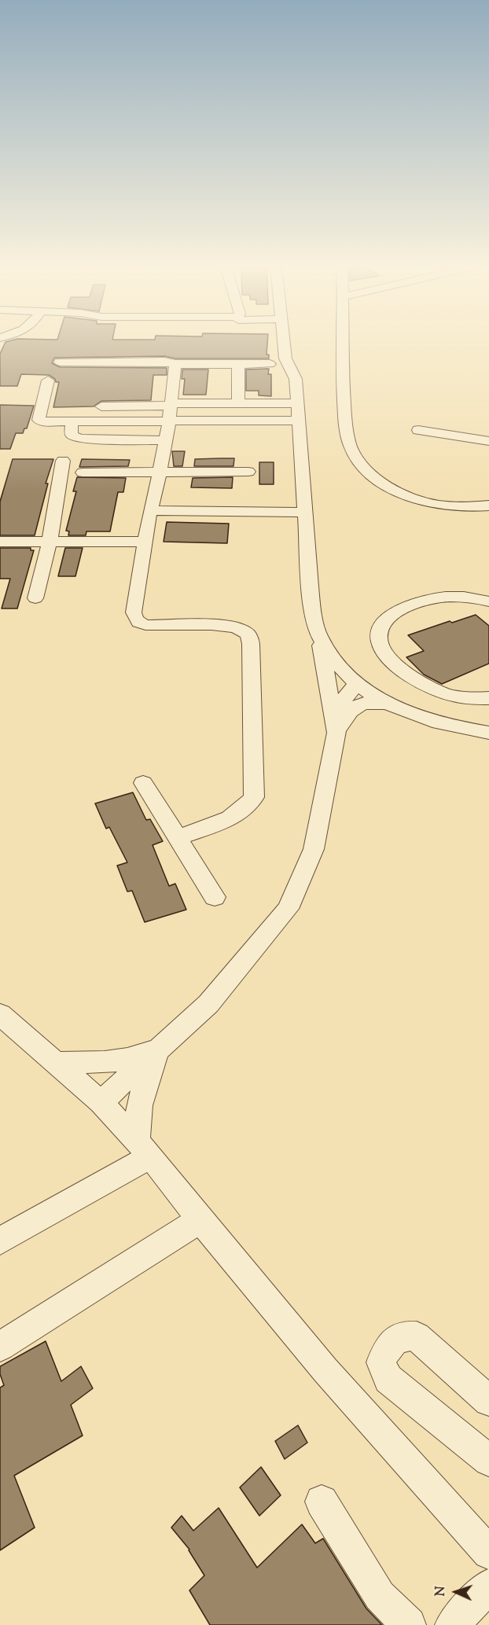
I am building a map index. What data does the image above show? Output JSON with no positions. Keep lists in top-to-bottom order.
{
  "north": "left"
}
